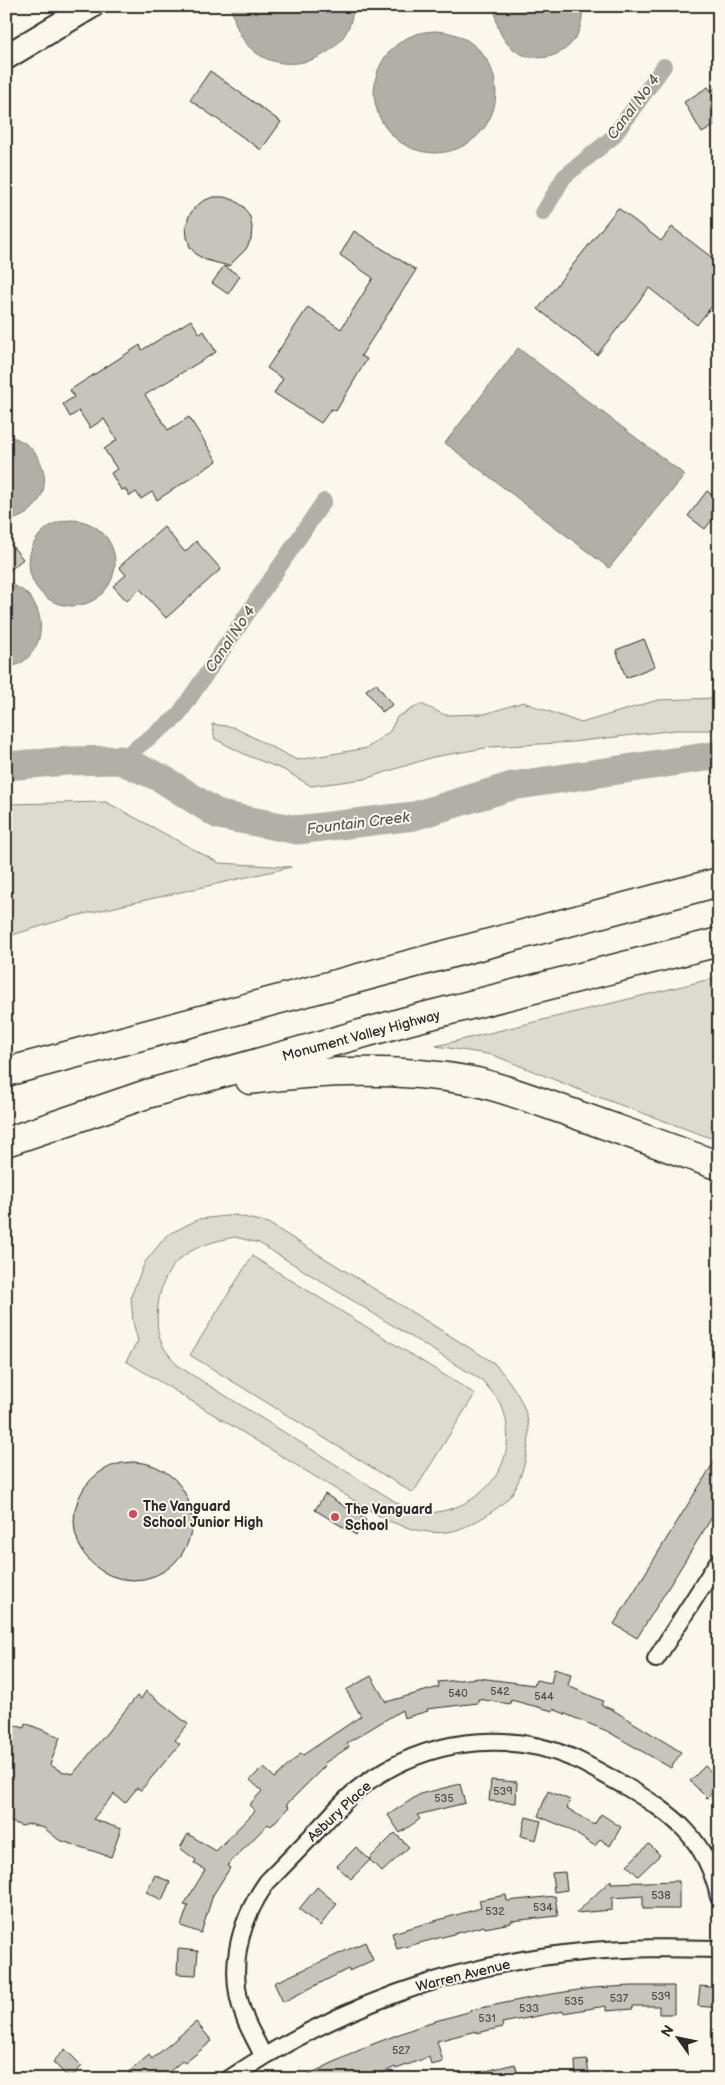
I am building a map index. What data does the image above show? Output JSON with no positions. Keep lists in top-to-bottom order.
{
  "streets": {
    "highway": ["Monument Valley Highway"],
    "street": ["Asbury Place", "Warren Avenue"]
  },
  "crossings": [
    ["Asbury Place", "Warren Avenue"]
  ],
  "water": ["Canal No 4", "Fountain Creek"],
  "places": ["The Vanguard School Junior High", "The Vanguard School"],
  "house_numbers": [
    "542",
    "540",
    "544",
    "539",
    "535",
    "538",
    "534",
    "532",
    "539",
    "537",
    "535",
    "533",
    "531",
    "527"
  ],
  "north": "top left"
}
